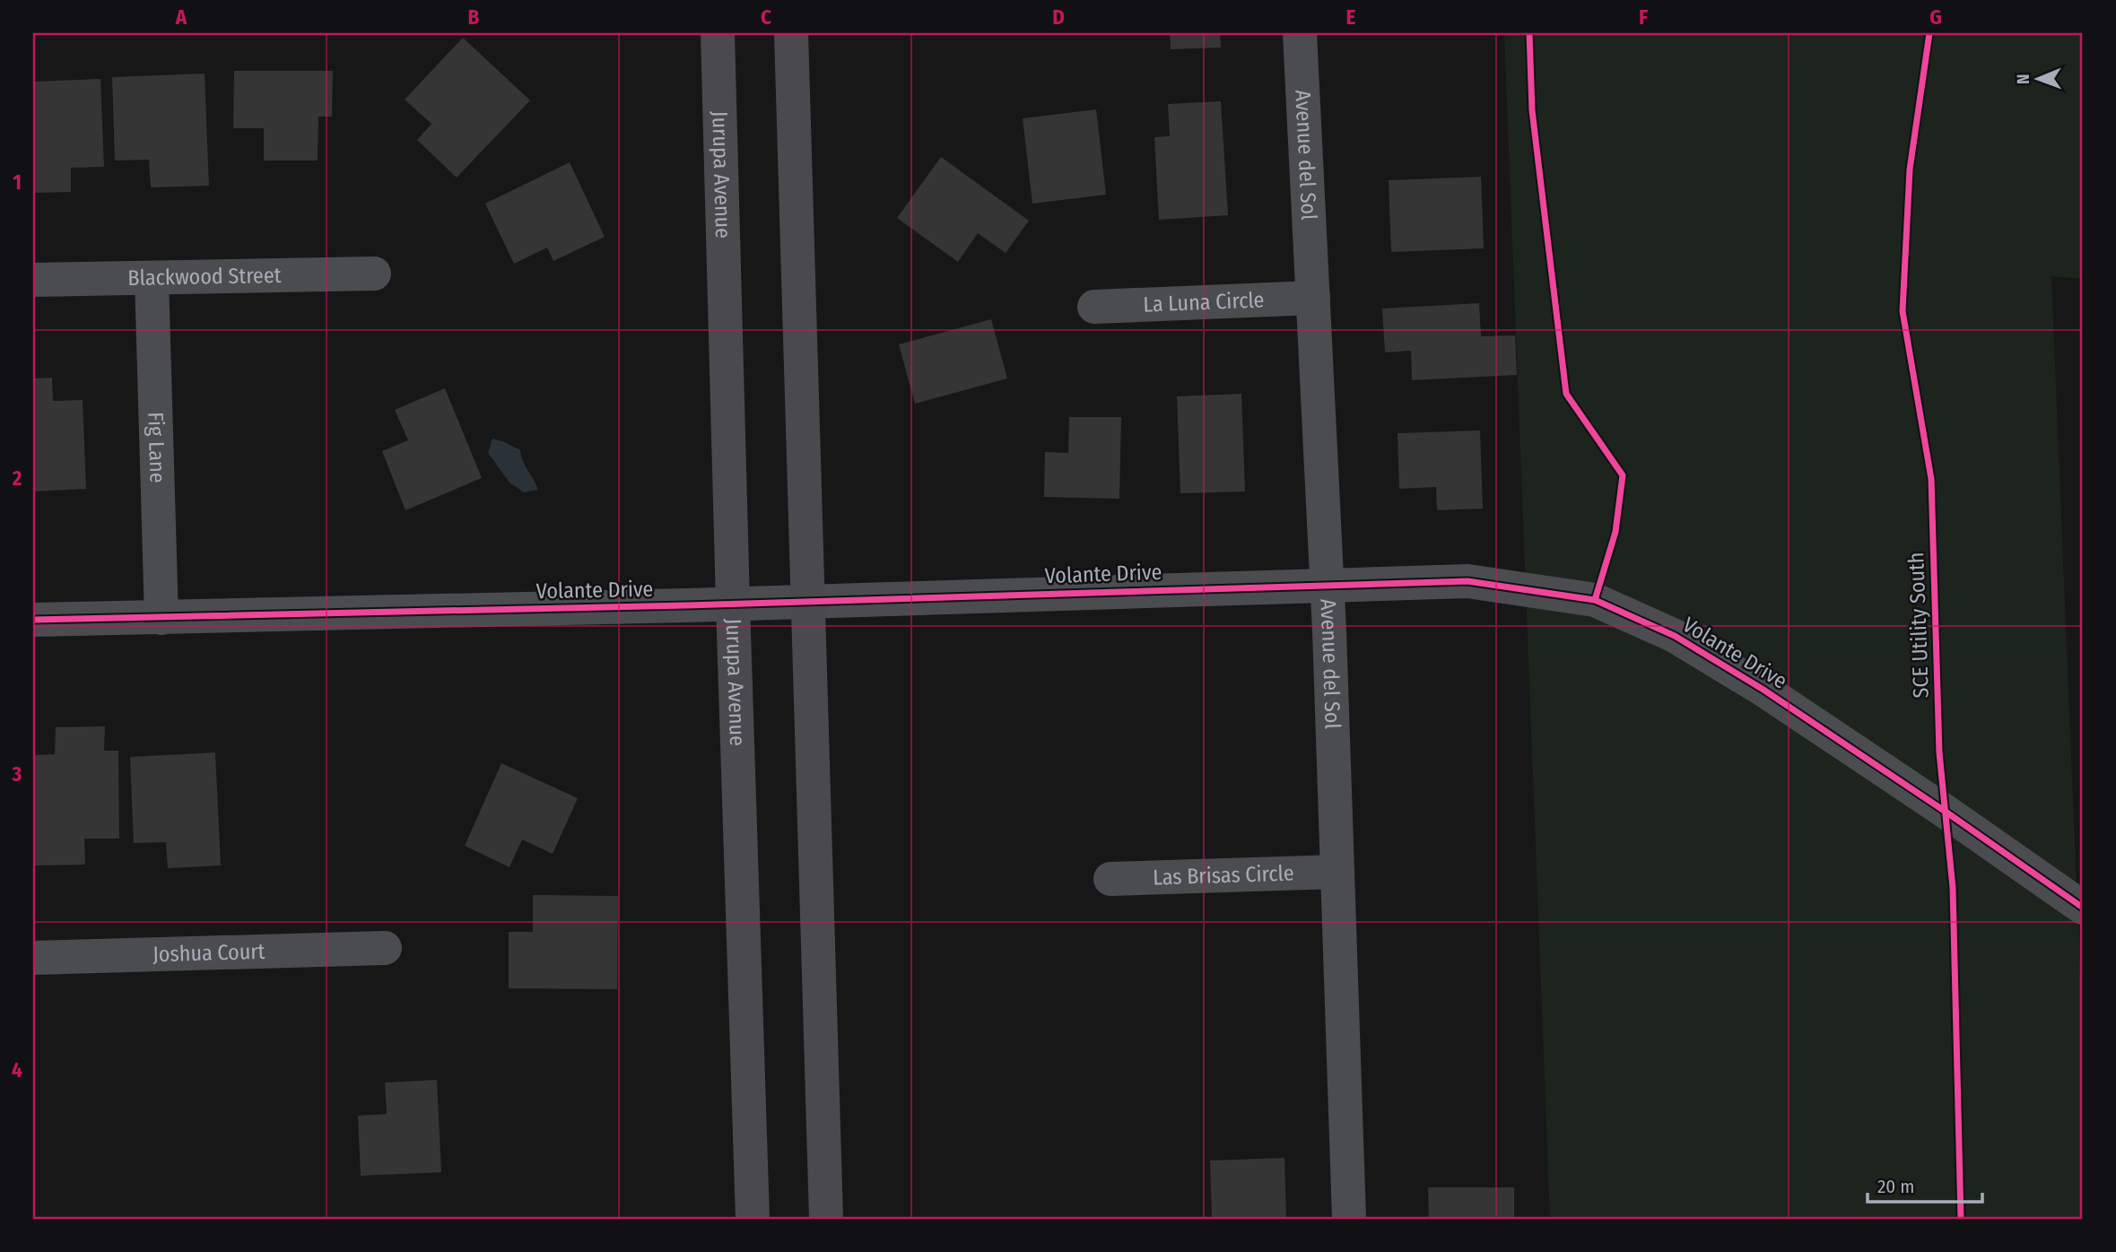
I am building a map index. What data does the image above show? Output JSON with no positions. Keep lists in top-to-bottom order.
{
  "streets": {
    "main road": ["Jurupa Avenue"],
    "street": [
      "Avenue del Sol",
      "Blackwood Street",
      "La Luna Circle",
      "Fig Lane",
      "Volante Drive",
      "Las Brisas Circle",
      "Joshua Court"
    ],
    "cycle path": ["SCE Utility South"]
  },
  "crossings": [
    ["Avenue del Sol", "La Luna Circle"],
    ["Avenue del Sol", "Volante Drive"],
    ["Avenue del Sol", "Las Brisas Circle"],
    ["Jurupa Avenue", "Volante Drive"],
    ["Blackwood Street", "Fig Lane"],
    ["Fig Lane", "Volante Drive"]
  ],
  "scale_bar": "20 m",
  "north": "left",
  "grid": {
    "columns": [
      "A",
      "B",
      "C",
      "D",
      "E",
      "F",
      "G"
    ],
    "rows": [
      "1",
      "2",
      "3",
      "4"
    ]
  }
}
